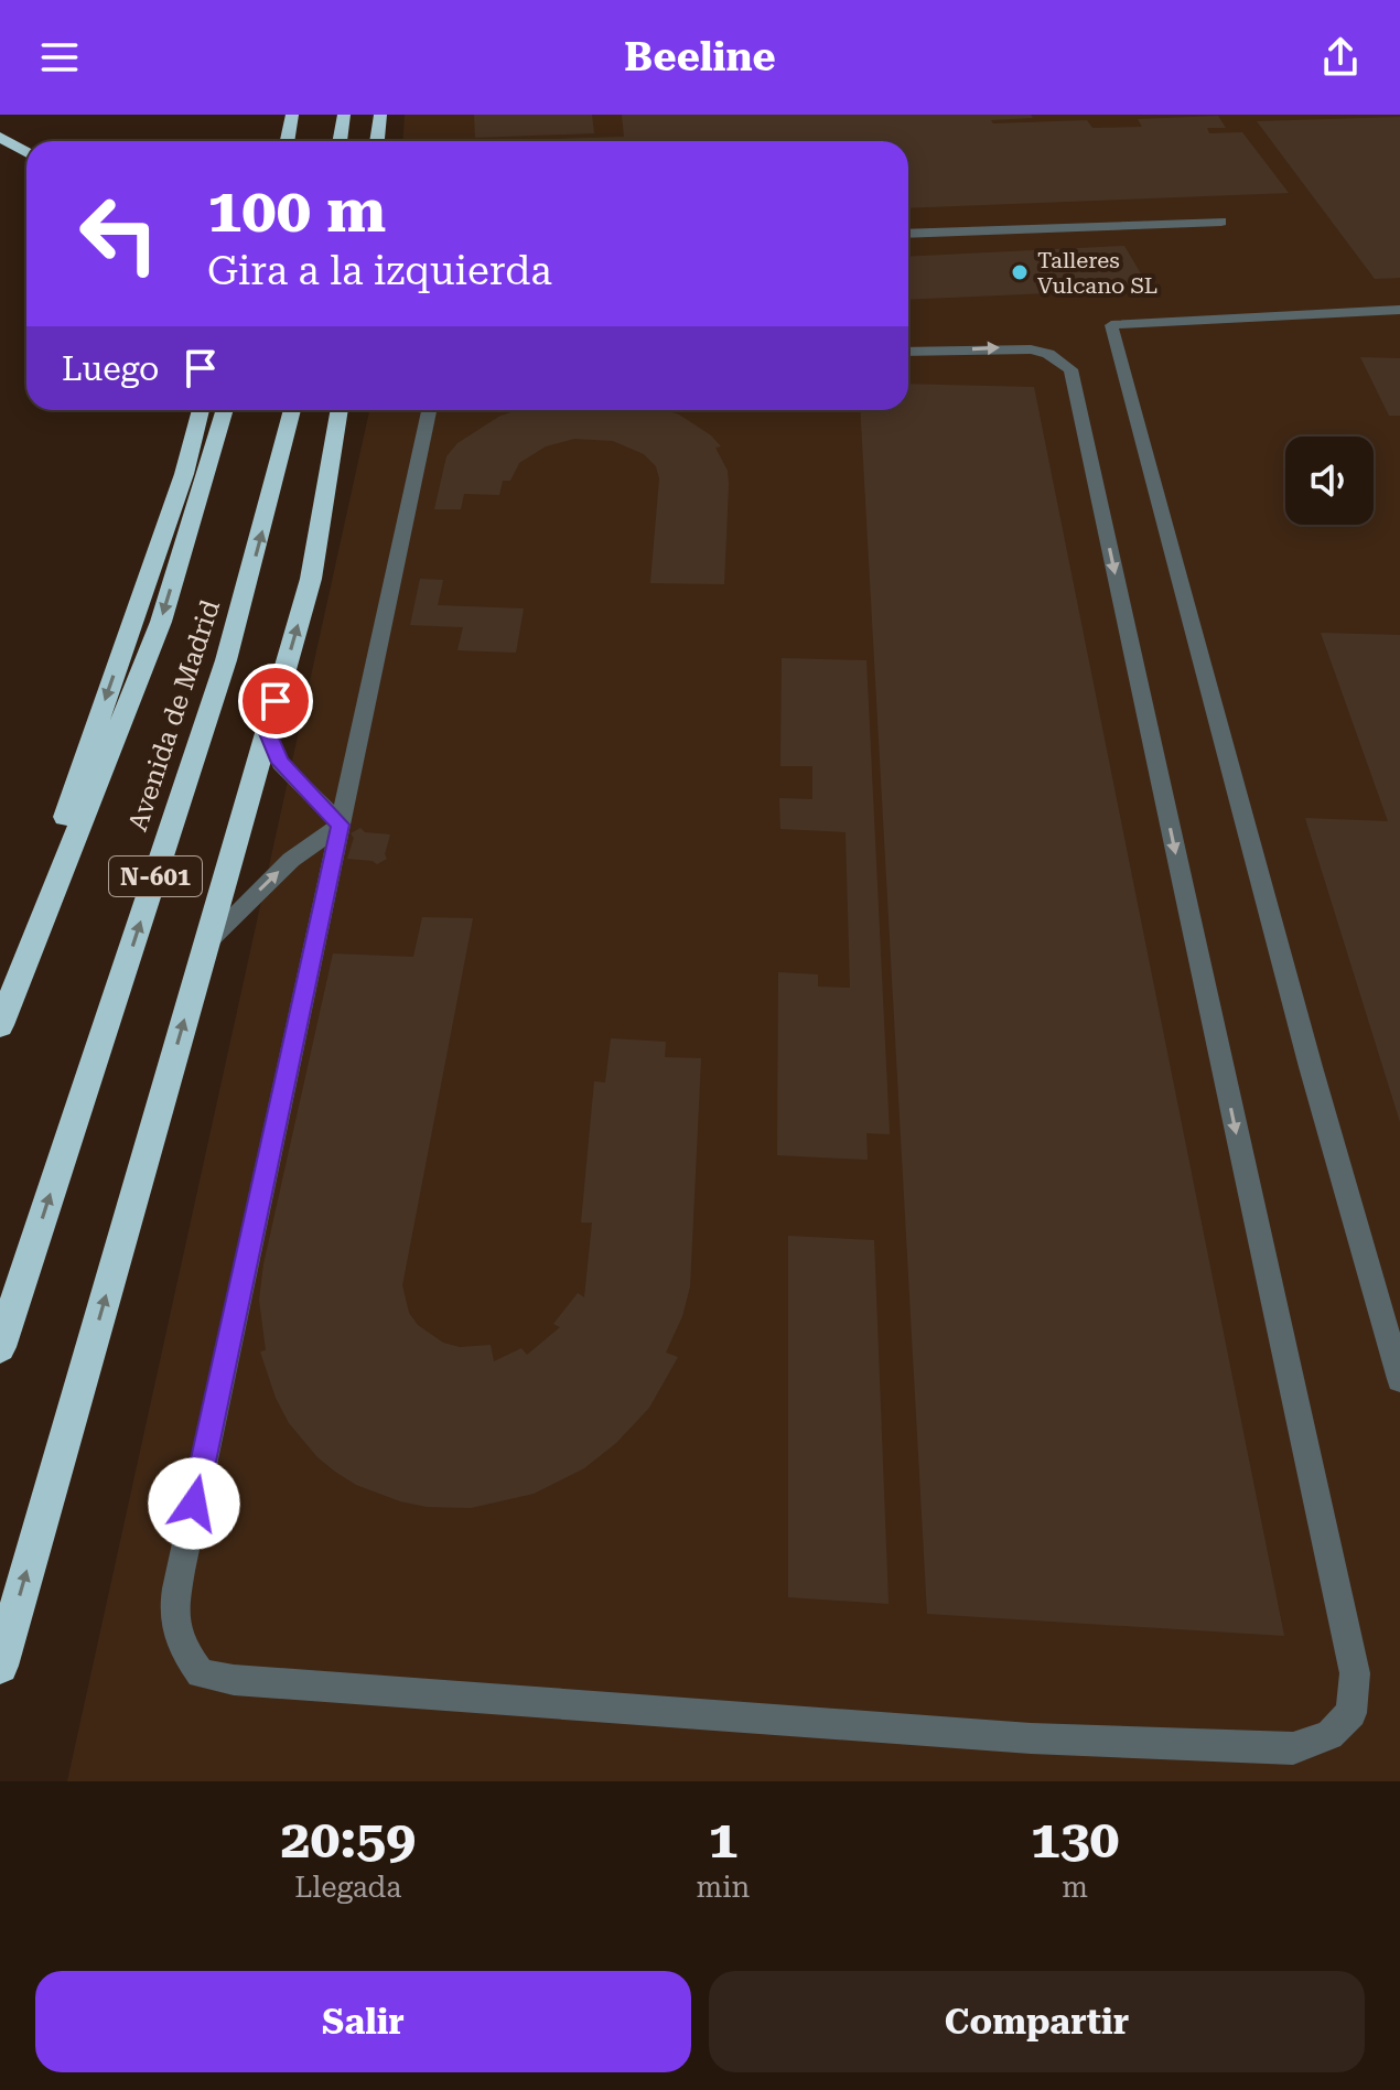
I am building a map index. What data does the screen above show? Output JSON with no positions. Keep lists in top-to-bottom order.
{
  "streets": {
    "highway": ["Avenida de Madrid", "N-601"]
  },
  "places": ["Talleres Vulcano SL"],
  "page": {
    "header": "Beeline",
    "turn": ["100 m", "Gira a la izquierda"],
    "then": "Luego",
    "eta": [
      "20:59",
      "Llegada",
      "1",
      "min",
      "130",
      "m"
    ],
    "buttons": ["Salir", "Compartir"]
  }
}
